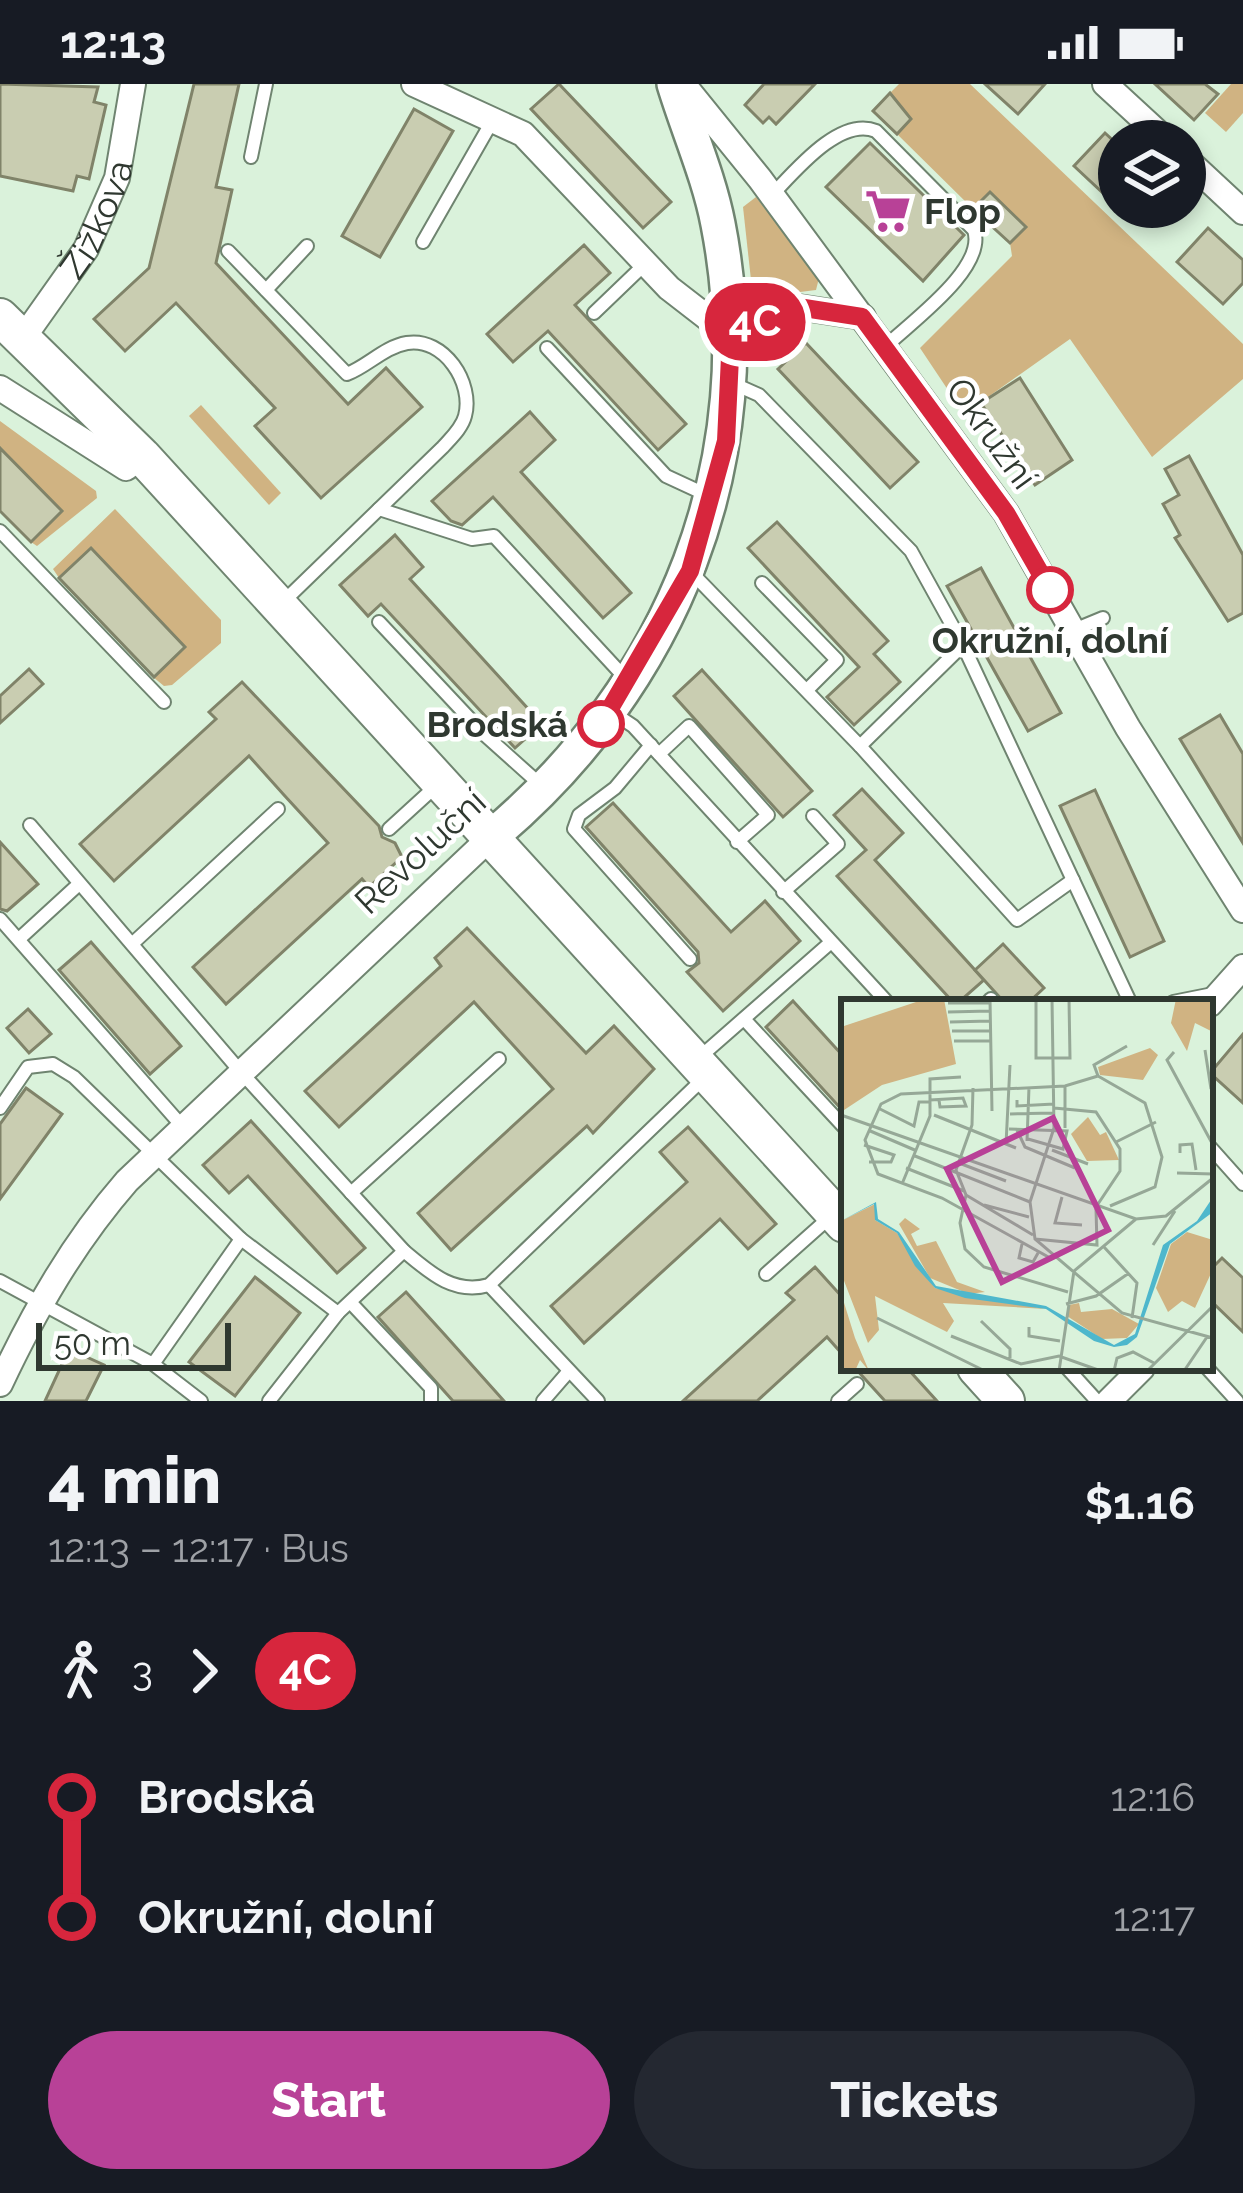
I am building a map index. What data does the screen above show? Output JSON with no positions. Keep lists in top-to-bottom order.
{
  "streets": {
    "main road": ["Žižkova"],
    "street": ["Okružní", "Revoluční"]
  },
  "places": {
    "supermarket": ["Flop"],
    "other": ["Okružní, dolní", "Brodská"]
  },
  "lines": ["bus line 4C"],
  "scale_bar": "50 m",
  "page": {
    "status": "12:13",
    "on_map": "4C",
    "scale": "50 m",
    "heading": ["4 min", "12:13 – 12:17 · Bus", "$1.16"],
    "legs": ["3", "4C"],
    "list": [
      {
        "name": "Brodská",
        "value": "12:16"
      },
      {
        "name": "Okružní, dolní",
        "value": "12:17"
      }
    ],
    "buttons": ["Start", "Tickets"]
  }
}
